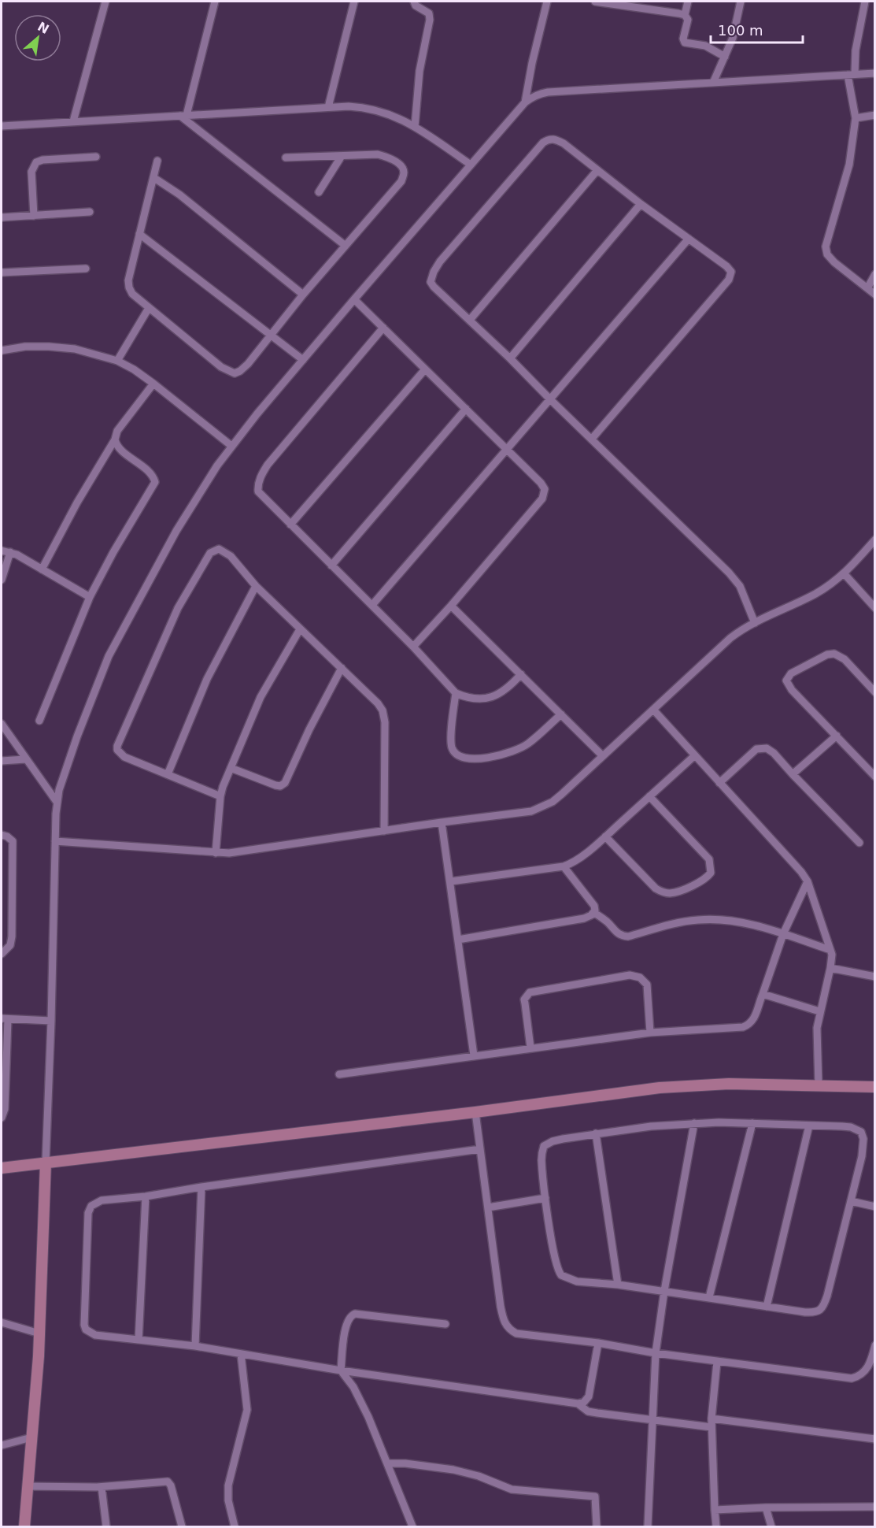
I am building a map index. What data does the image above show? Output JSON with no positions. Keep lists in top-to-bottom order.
{
  "scale_bar": "100 m",
  "north": "top right"
}
